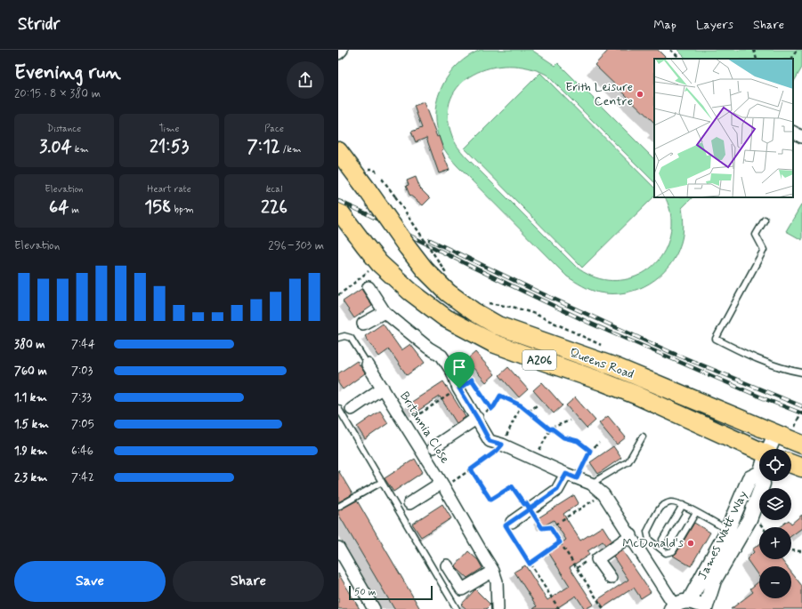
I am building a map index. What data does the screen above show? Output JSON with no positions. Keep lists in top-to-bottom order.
{
  "streets": {
    "main road": ["A206", "Queens Road"],
    "street": ["Britannia Close", "James Watt Way"]
  },
  "crossings": [
    ["Queens Road", "James Watt Way"]
  ],
  "places": ["Erith Leisure Centre", "McDonald's"],
  "scale_bar": "50 m",
  "page": {
    "header": "Stridr",
    "nav": ["Map", "Layers", "Share"],
    "heading": ["Evening run", "20:15 · 8 × 380 m"],
    "stats": [
      ["Distance", "3.04 km"],
      ["Time", "21:53"],
      ["Pace", "7:12 /km"],
      ["Elevation", "64 m"],
      ["Heart rate", "158 bpm"],
      ["kcal", "226"]
    ],
    "chart": ["Elevation", "296–303 m"],
    "list": [
      {
        "name": "380 m",
        "note": "7:44"
      },
      {
        "name": "760 m",
        "note": "7:03"
      },
      {
        "name": "1.1 km",
        "note": "7:33"
      },
      {
        "name": "1.5 km",
        "note": "7:05"
      },
      {
        "name": "1.9 km",
        "note": "6:46"
      },
      {
        "name": "2.3 km",
        "note": "7:42"
      }
    ],
    "map_buttons": ["+", "−"],
    "buttons": ["Save", "Share"],
    "scale": "50 m"
  }
}
